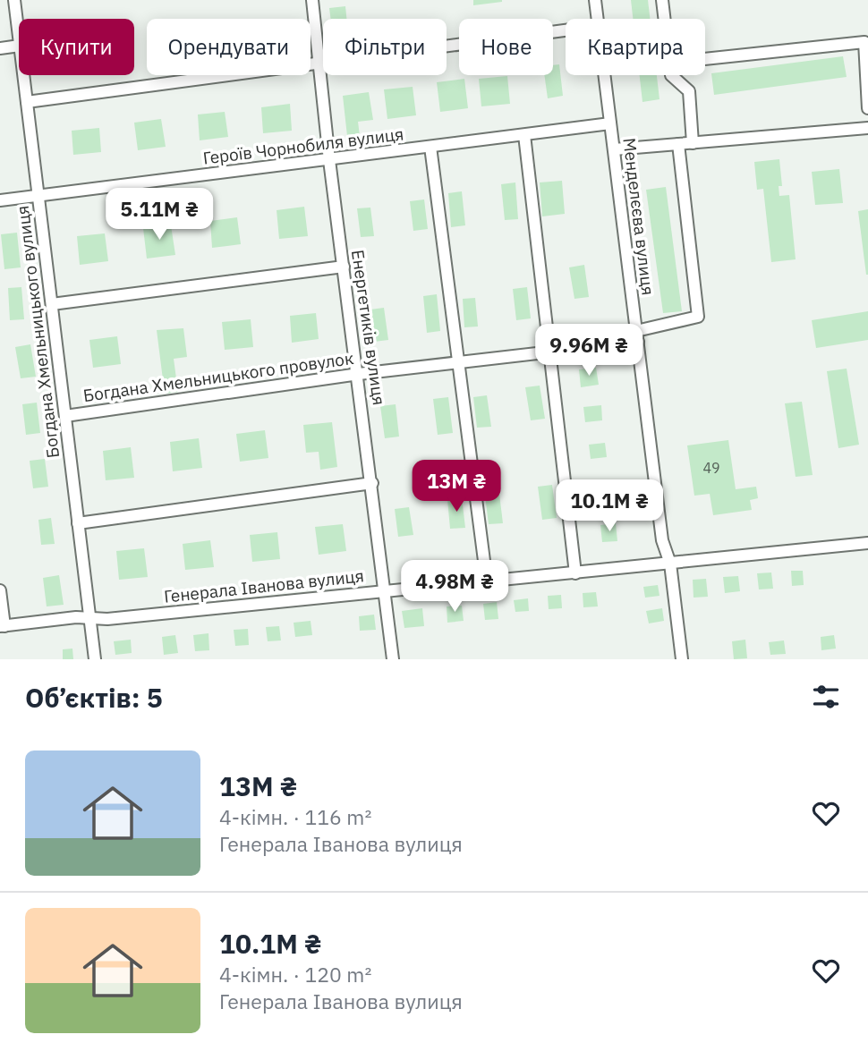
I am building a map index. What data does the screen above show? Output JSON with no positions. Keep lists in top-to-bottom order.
{
  "streets": {
    "street": [
      "Героїв Чорнобиля вулиця",
      "Менделєєва вулиця",
      "Енергетиків вулиця",
      "Богдана Хмельницького вулиця",
      "Богдана Хмельницького провулок",
      "Генерала Іванова вулиця"
    ]
  },
  "crossings": [
    ["Героїв Чорнобиля вулиця", "Менделєєва вулиця"],
    ["Героїв Чорнобиля вулиця", "Енергетиків вулиця"],
    ["Героїв Чорнобиля вулиця", "Богдана Хмельницького вулиця"],
    ["Менделєєва вулиця", "Богдана Хмельницького провулок"],
    ["Менделєєва вулиця", "Генерала Іванова вулиця"],
    ["Енергетиків вулиця", "Богдана Хмельницького провулок"],
    ["Енергетиків вулиця", "Генерала Іванова вулиця"],
    ["Богдана Хмельницького вулиця", "Богдана Хмельницького провулок"],
    ["Богдана Хмельницького вулиця", "Генерала Іванова вулиця"]
  ],
  "house_numbers": ["49"],
  "page": {
    "chip": [
      "Купити",
      "Орендувати",
      "Фільтри",
      "Нове",
      "Квартира"
    ],
    "price": [
      "5.11M ₴",
      "9.96M ₴",
      "13M ₴",
      "10.1M ₴",
      "4.98M ₴"
    ],
    "heading": "Об’єктів: 5",
    "list": [
      {
        "name": "13M ₴",
        "note": "4-кімн. · 116 m² · Генерала Іванова вулиця"
      },
      {
        "name": "10.1M ₴",
        "note": "4-кімн. · 120 m² · Генерала Іванова вулиця"
      }
    ]
  }
}
